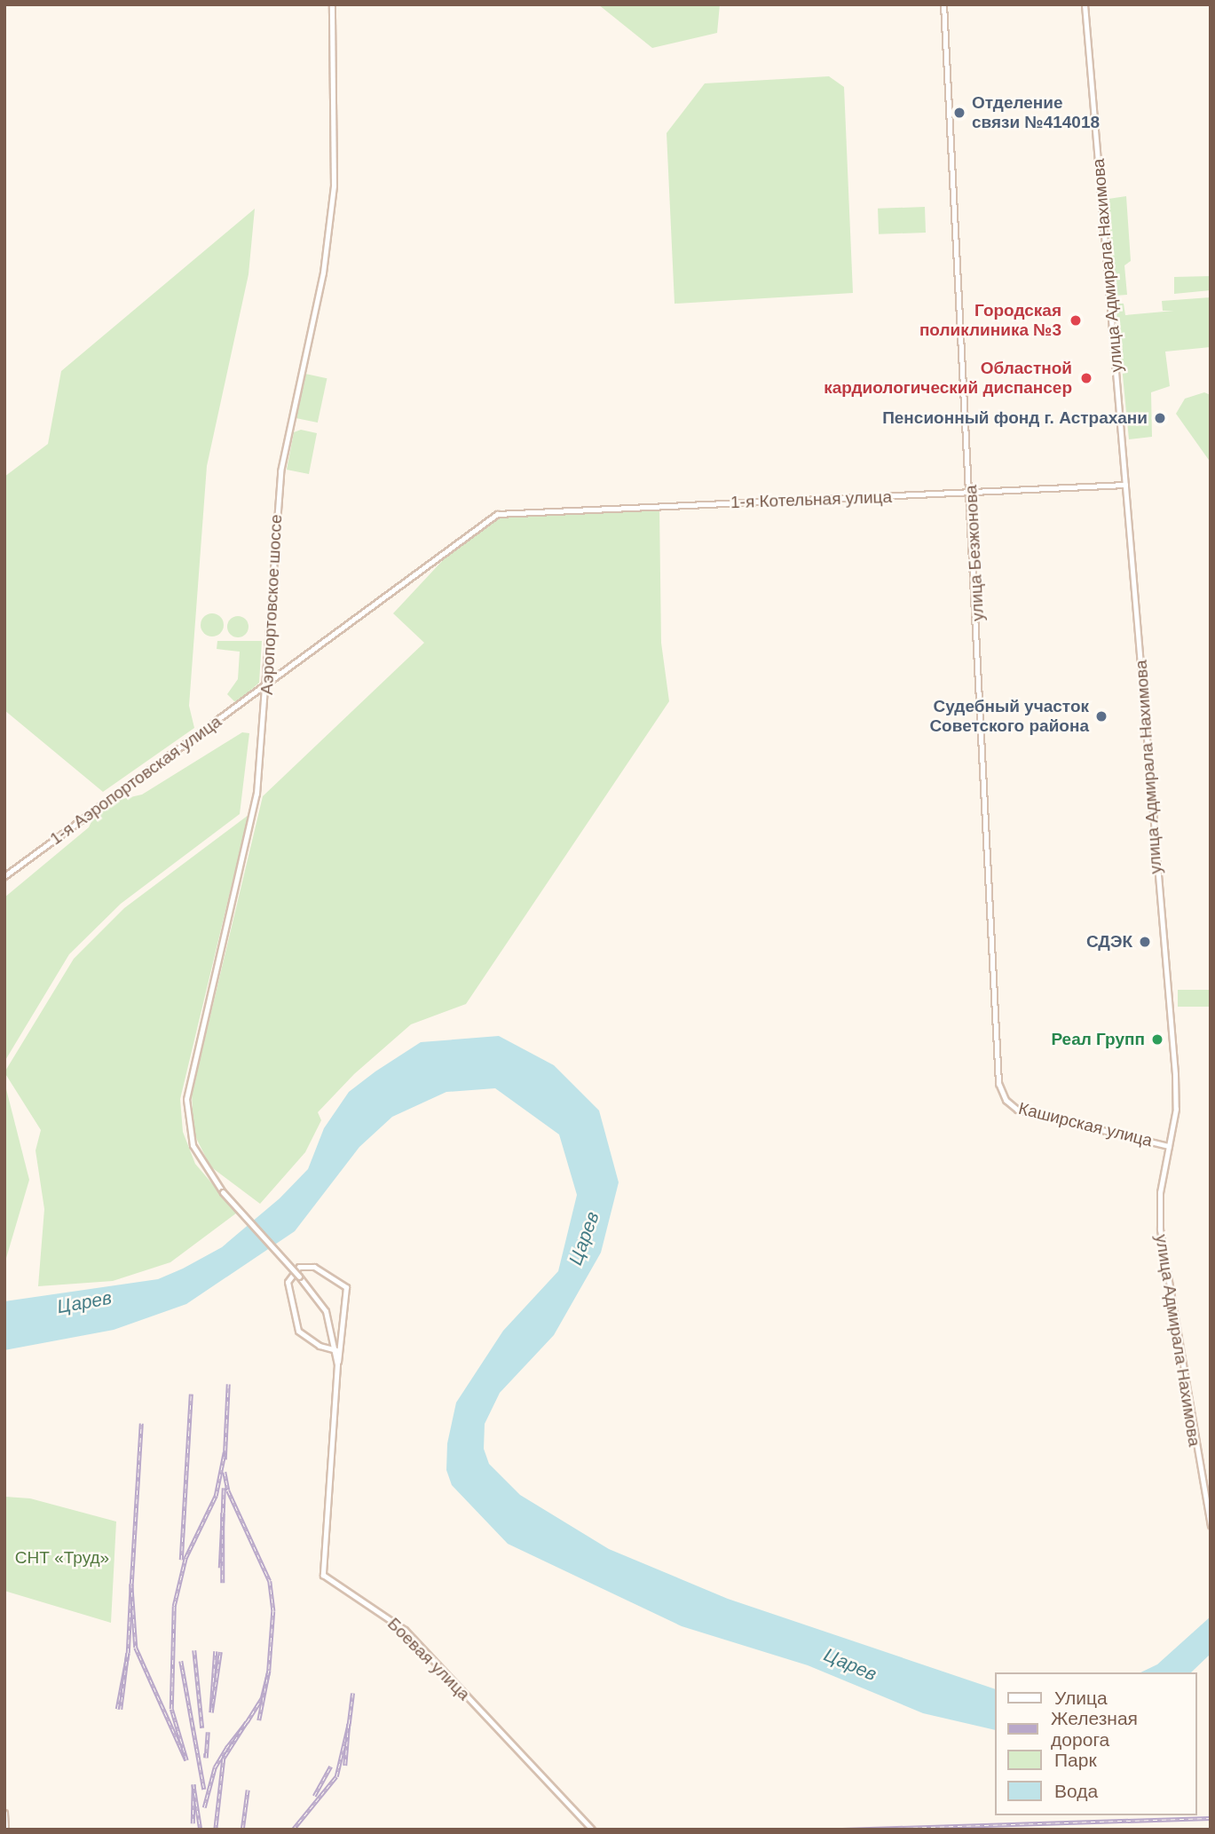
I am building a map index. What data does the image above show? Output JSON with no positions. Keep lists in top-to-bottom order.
{
  "streets": {
    "main road": [
      "улица Адмирала Нахимова",
      "1-я Котельная улица",
      "улица Безжонова",
      "Аэропортовское шоссе",
      "1-я Аэропортовская улица",
      "Каширская улица",
      "Боевая улица"
    ]
  },
  "crossings": [
    ["улица Адмирала Нахимова", "1-я Котельная улица"],
    ["улица Адмирала Нахимова", "Каширская улица"],
    ["1-я Котельная улица", "улица Безжонова"],
    ["1-я Котельная улица", "1-я Аэропортовская улица"],
    ["улица Безжонова", "Каширская улица"],
    ["Аэропортовское шоссе", "1-я Аэропортовская улица"],
    ["Аэропортовское шоссе", "Боевая улица"]
  ],
  "water": ["Царев"],
  "parks": ["СНТ «Труд»"],
  "places": [
    "Отделение связи №414018",
    "Городская поликлиника №3",
    "Областной кардиологический диспансер",
    "Пенсионный фонд г. Астрахани",
    "Судебный участок Советского района",
    "СДЭК",
    "Реал Групп"
  ],
  "legend": [
    "Улица",
    "Железная дорога",
    "Парк",
    "Вода"
  ]
}
